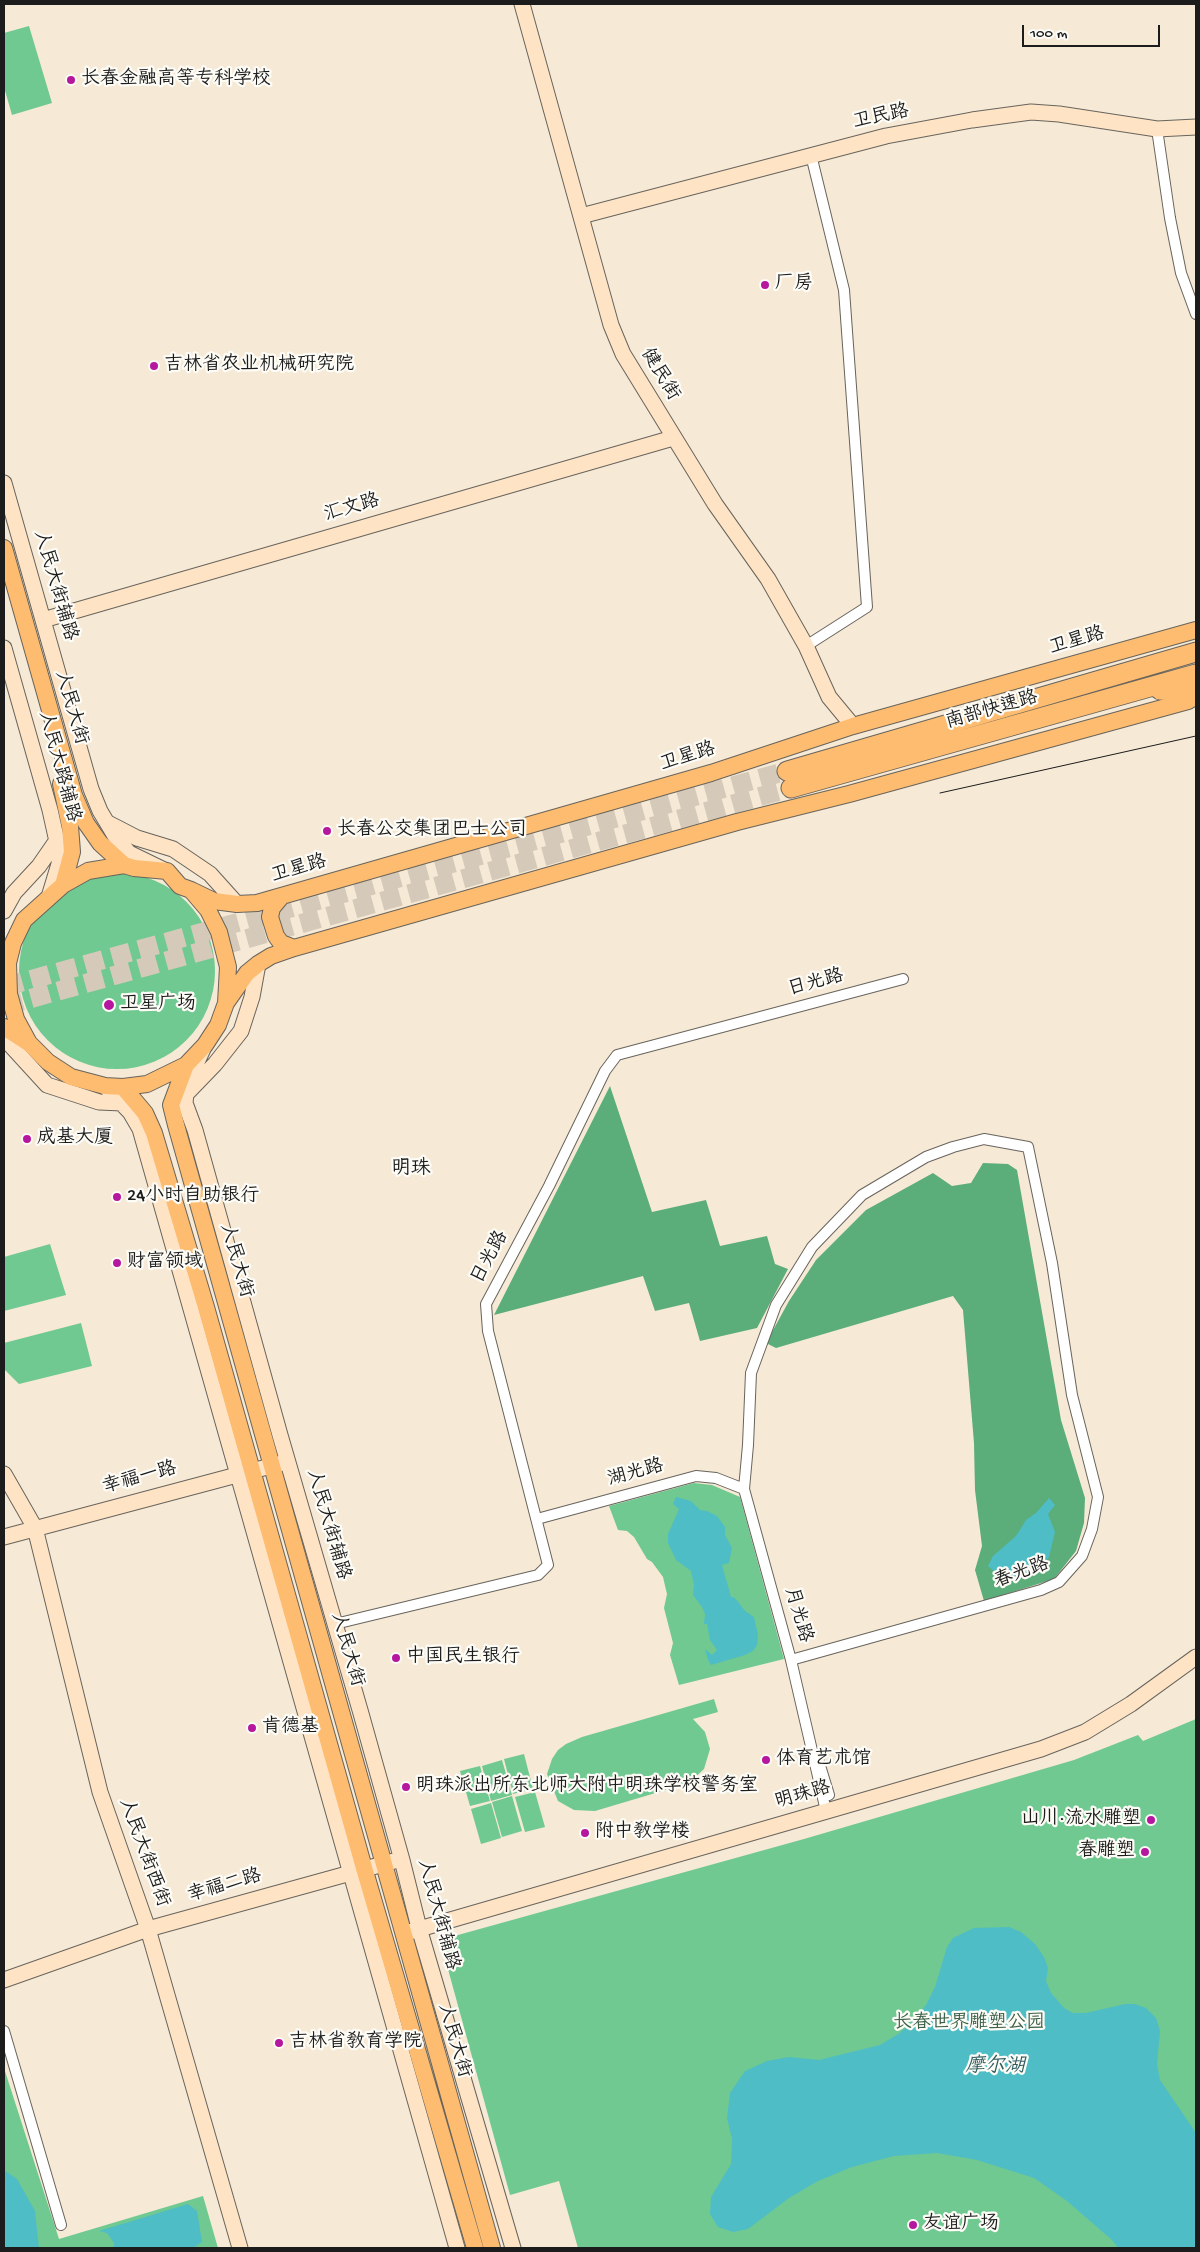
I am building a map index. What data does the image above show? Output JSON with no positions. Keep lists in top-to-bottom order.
{
  "streets": {
    "highway": ["南部快速路"],
    "main road": ["卫星路", "人民大街"],
    "street": [
      "卫民路",
      "健民街",
      "汇文路",
      "人民大街辅路",
      "人民大路辅路",
      "日光路",
      "湖光路",
      "幸福一路",
      "春光路",
      "月光路",
      "明珠路",
      "人民大街西街",
      "幸福二路"
    ]
  },
  "crossings": [
    ["卫民路", "健民街"],
    ["健民街", "汇文路"],
    ["健民街", "卫星路"],
    ["汇文路", "人民大街辅路"],
    ["人民大街辅路", "人民大街"],
    ["人民大街辅路", "日光路"],
    ["人民大街辅路", "幸福一路"],
    ["人民大街辅路", "明珠路"],
    ["人民大街辅路", "幸福二路"],
    ["人民大街", "幸福一路"],
    ["人民大街", "明珠路"],
    ["人民大街", "幸福二路"],
    ["日光路", "湖光路"],
    ["湖光路", "春光路"],
    ["湖光路", "月光路"],
    ["幸福一路", "人民大街西街"],
    ["春光路", "月光路"],
    ["月光路", "明珠路"],
    ["人民大街西街", "幸福二路"]
  ],
  "districts": ["明珠"],
  "water": ["摩尔湖"],
  "parks": ["长春世界雕塑公园"],
  "places": [
    "长春金融高等专科学校",
    "厂房",
    "吉林省农业机械研究院",
    "长春公交集团巴士公司",
    "卫星广场",
    "成基大厦",
    "24小时自助银行",
    "财富领域",
    "中国民生银行",
    "肯德基",
    "体育艺术馆",
    "明珠派出所东北师大附中明珠学校警务室",
    "山川·流水雕塑",
    "附中教学楼",
    "春雕塑",
    "吉林省教育学院",
    "友谊广场"
  ],
  "scale_bar": "100 m"
}
